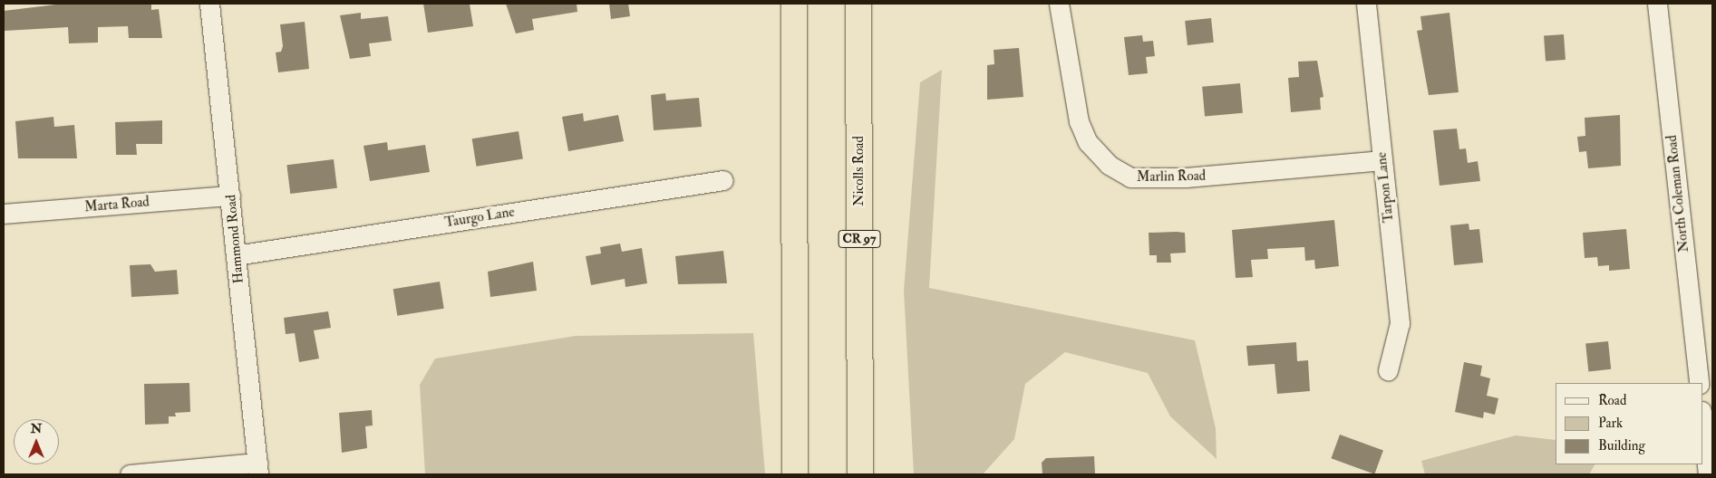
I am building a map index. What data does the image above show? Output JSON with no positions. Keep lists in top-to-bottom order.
{
  "streets": {
    "highway": ["Nicolls Road", "CR 97"],
    "street": [
      "Marlin Road",
      "Tarpon Lane",
      "North Coleman Road",
      "Marta Road",
      "Taurgo Lane",
      "Hammond Road"
    ]
  },
  "crossings": [
    ["Marlin Road", "Tarpon Lane"],
    ["Marta Road", "Hammond Road"],
    ["Taurgo Lane", "Hammond Road"]
  ],
  "legend": ["Road", "Park", "Building"],
  "north": "top"
}
